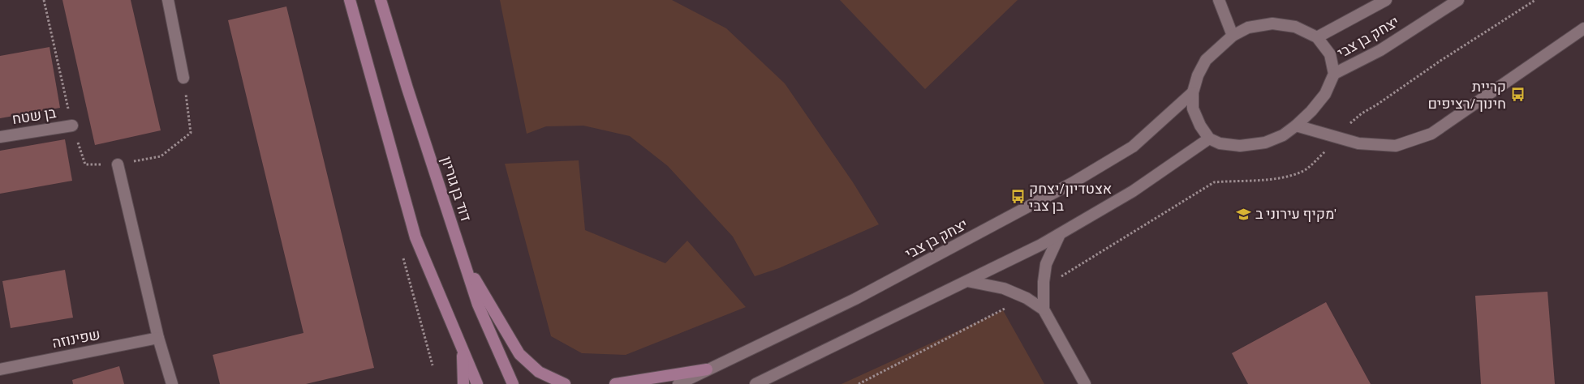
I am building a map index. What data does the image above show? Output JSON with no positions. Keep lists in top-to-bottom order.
{
  "streets": {
    "main road": ["דוד בן גוריון"],
    "street": ["יצחק בן צבי", "בן שטח", "שפינוזה"]
  },
  "places": {
    "bus stop": ["קריית חינוך/רציפים", "אצטדיון/יצחק בן צבי"],
    "school or university": ["מקיף עירוני ב'"]
  }
}
